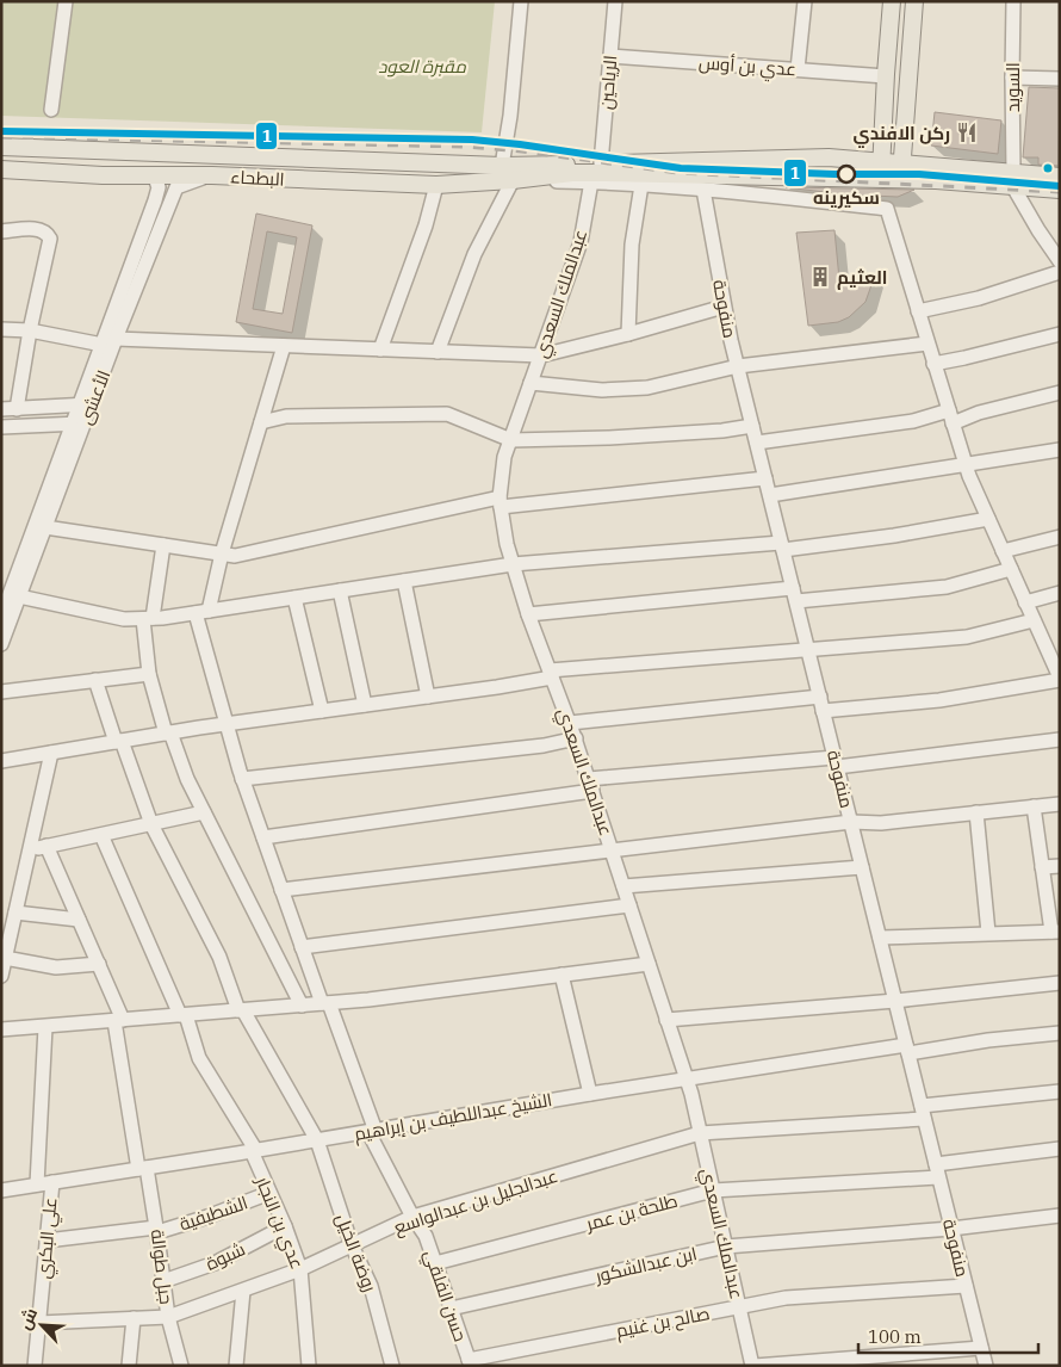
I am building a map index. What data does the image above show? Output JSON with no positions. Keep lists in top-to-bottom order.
{
  "streets": {
    "main road": ["البطحاء"],
    "street": [
      "عدي بن أوس",
      "الرياحين",
      "السويد",
      "عبدالملك السعدي",
      "منفوحة",
      "الأعشى",
      "الشيخ عبداللطيف بن إبراهيم",
      "عبدالجليل بن عبدالواسع",
      "طلحة بن عمر",
      "الشطيفية",
      "عدي بن النجار",
      "علي البكري",
      "روضة الخيل",
      "شبوة",
      "ابن عبدالشكور",
      "جبل طوالة",
      "حسن الفلقي",
      "صالح بن غنيم"
    ]
  },
  "crossings": [
    ["عدي بن أوس", "الرياحين"],
    ["الرياحين", "البطحاء"],
    ["الرياحين", "عبدالملك السعدي"],
    ["البطحاء", "عبدالملك السعدي"],
    ["البطحاء", "منفوحة"],
    ["البطحاء", "الأعشى"],
    ["عبدالملك السعدي", "الشيخ عبداللطيف بن إبراهيم"],
    ["عبدالملك السعدي", "عبدالجليل بن عبدالواسع"],
    ["عبدالملك السعدي", "طلحة بن عمر"],
    ["عبدالملك السعدي", "ابن عبدالشكور"],
    ["عبدالملك السعدي", "صالح بن غنيم"],
    ["منفوحة", "الشيخ عبداللطيف بن إبراهيم"],
    ["منفوحة", "عبدالجليل بن عبدالواسع"],
    ["منفوحة", "طلحة بن عمر"],
    ["منفوحة", "ابن عبدالشكور"],
    ["منفوحة", "صالح بن غنيم"],
    ["الشيخ عبداللطيف بن إبراهيم", "عدي بن النجار"],
    ["الشيخ عبداللطيف بن إبراهيم", "علي البكري"],
    ["الشيخ عبداللطيف بن إبراهيم", "روضة الخيل"],
    ["الشيخ عبداللطيف بن إبراهيم", "جبل طوالة"],
    ["الشيخ عبداللطيف بن إبراهيم", "حسن الفلقي"],
    ["عبدالجليل بن عبدالواسع", "عدي بن النجار"],
    ["عبدالجليل بن عبدالواسع", "علي البكري"],
    ["عبدالجليل بن عبدالواسع", "روضة الخيل"],
    ["عبدالجليل بن عبدالواسع", "جبل طوالة"],
    ["عبدالجليل بن عبدالواسع", "حسن الفلقي"],
    ["طلحة بن عمر", "حسن الفلقي"],
    ["الشطيفية", "عدي بن النجار"],
    ["الشطيفية", "علي البكري"],
    ["الشطيفية", "جبل طوالة"],
    ["عدي بن النجار", "شبوة"],
    ["شبوة", "جبل طوالة"],
    ["ابن عبدالشكور", "حسن الفلقي"],
    ["حسن الفلقي", "صالح بن غنيم"]
  ],
  "parks": ["مقبرة العود"],
  "places": {
    "restaurant": ["ركن الافندي"],
    "other": ["سكيرينه"],
    "building": ["العثيم"]
  },
  "lines": ["transit line 1"],
  "scale_bar": "100 m",
  "north": "top left"
}
